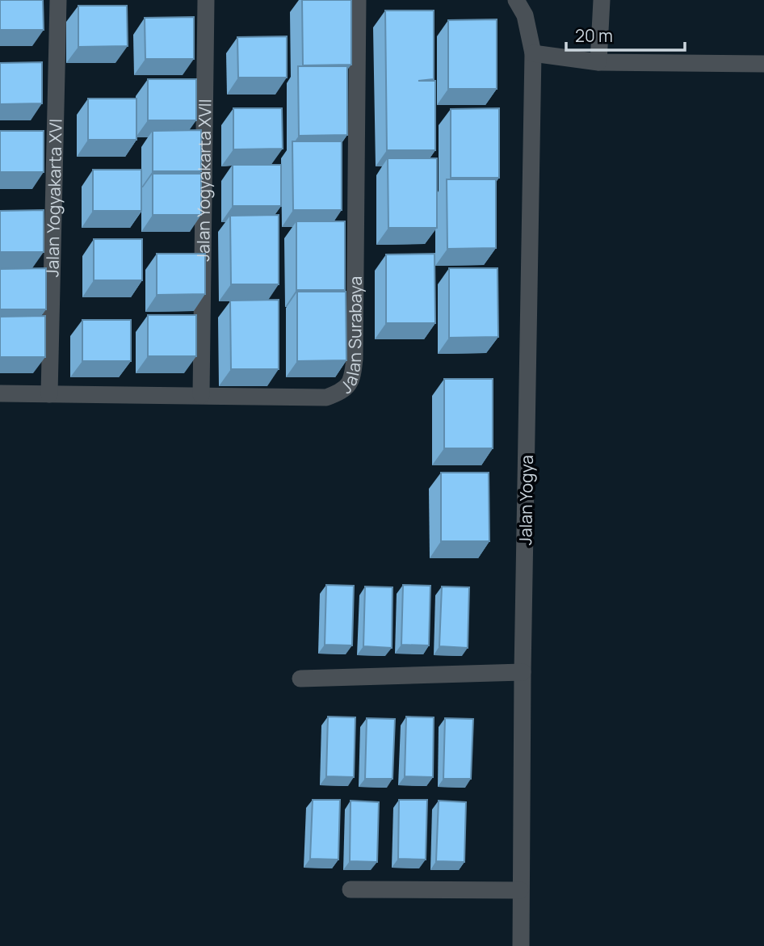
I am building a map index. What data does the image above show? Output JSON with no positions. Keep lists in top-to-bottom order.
{
  "streets": {
    "street": [
      "Jalan Yogyakarta XVII",
      "Jalan Yogyakarta XVI",
      "Jalan Surabaya",
      "Jalan Yogya"
    ]
  },
  "crossings": [
    ["Jalan Yogyakarta XVII", "Jalan Surabaya"],
    ["Jalan Yogyakarta XVI", "Jalan Surabaya"]
  ],
  "scale_bar": "20 m"
}
